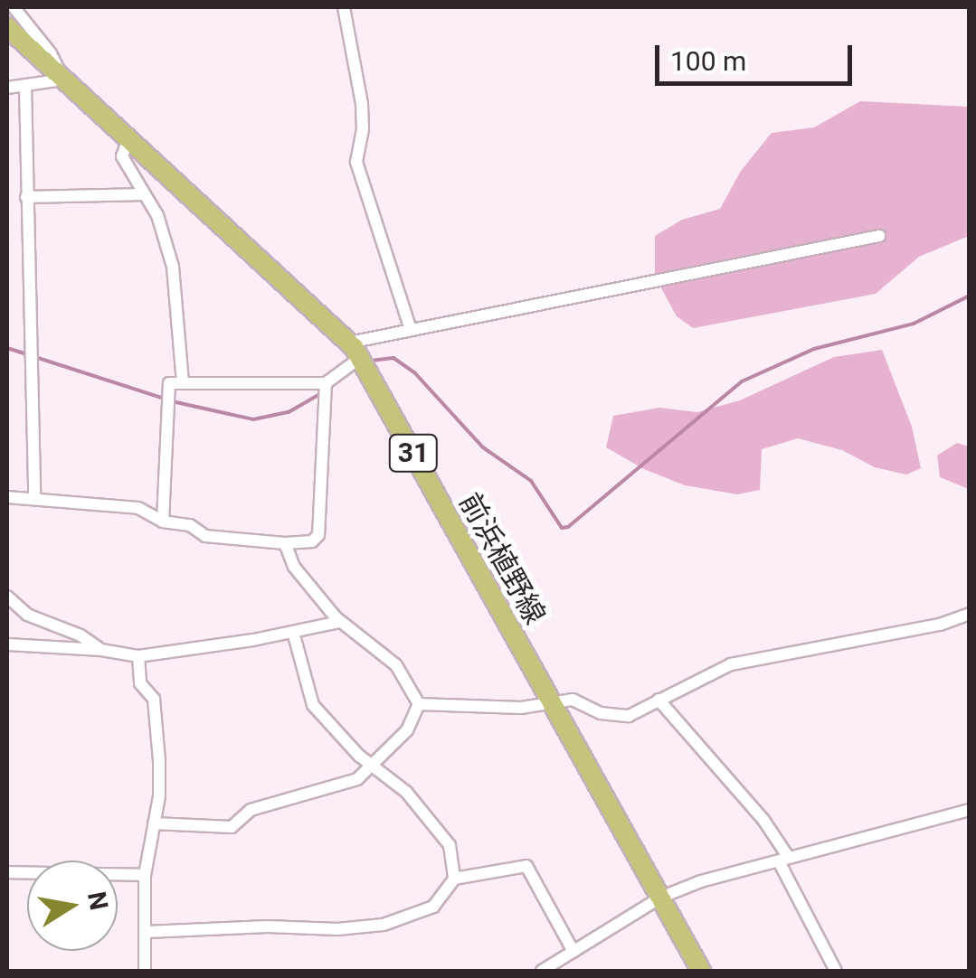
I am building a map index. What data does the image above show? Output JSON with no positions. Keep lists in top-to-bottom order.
{
  "streets": {
    "main road": ["31", "前浜植野線"]
  },
  "scale_bar": "100 m",
  "north": "right"
}
